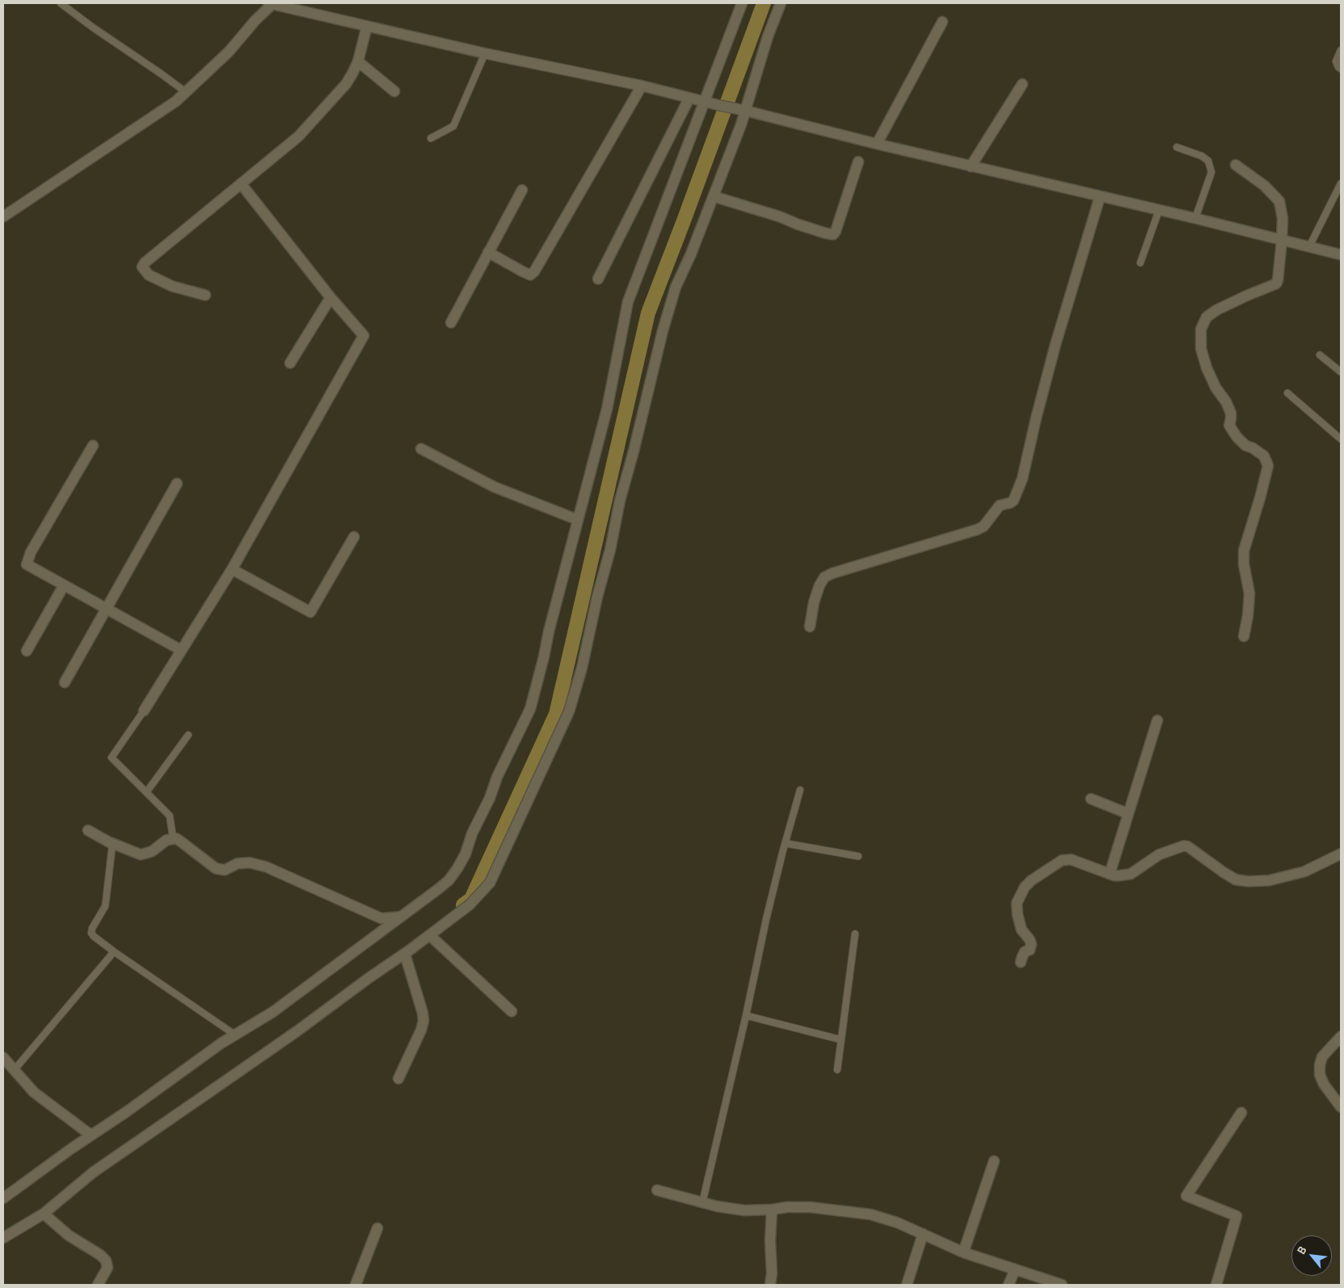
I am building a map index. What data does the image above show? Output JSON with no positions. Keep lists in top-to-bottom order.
{
  "north": "top left"
}
